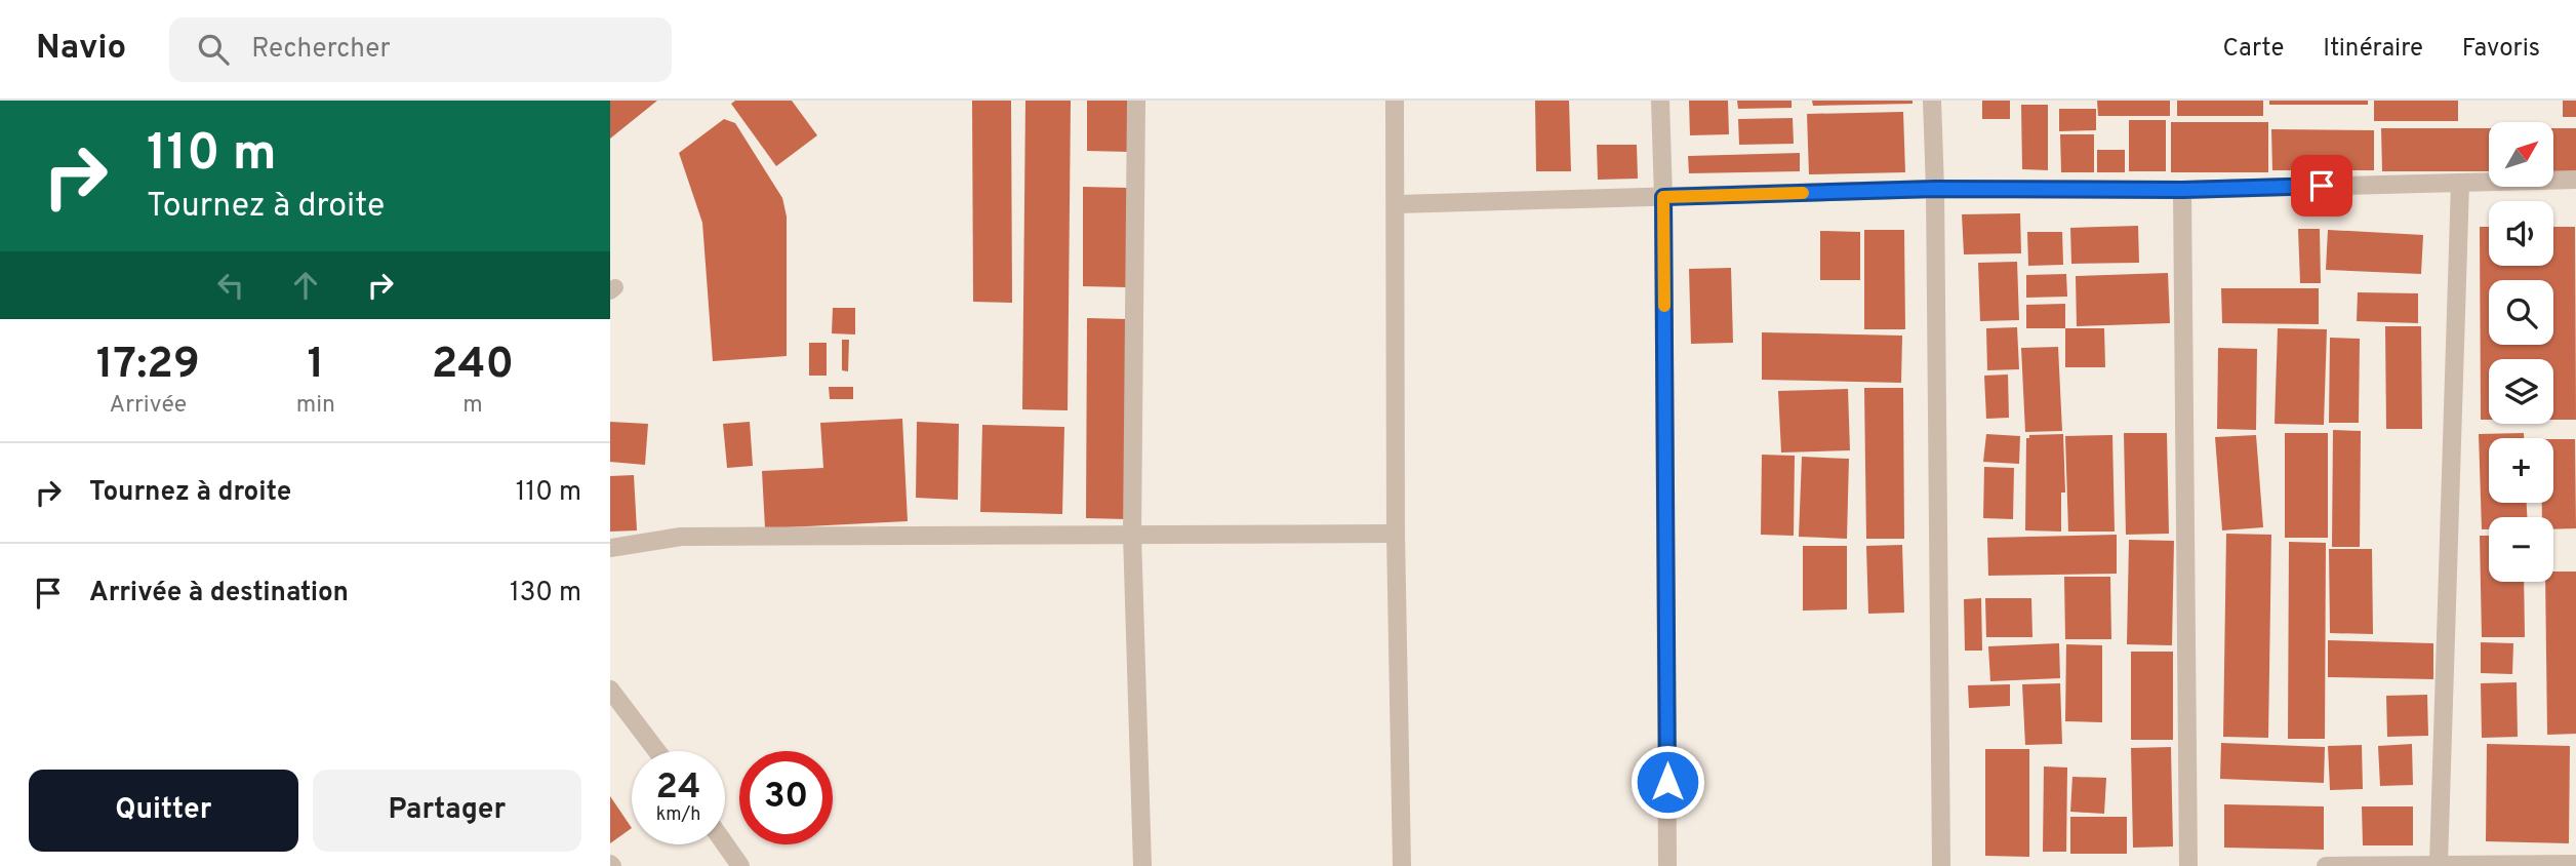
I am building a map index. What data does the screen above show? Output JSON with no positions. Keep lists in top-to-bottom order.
{
  "north": "top right",
  "page": {
    "header": "Navio",
    "search": "Rechercher",
    "nav": ["Carte", "Itinéraire", "Favoris"],
    "turn": ["110 m", "Tournez à droite"],
    "map_buttons": ["+", "−"],
    "eta": [
      "17:29",
      "Arrivée",
      "1",
      "min",
      "240",
      "m"
    ],
    "list": [
      {
        "name": "Tournez à droite",
        "value": "110 m"
      },
      {
        "name": "Arrivée à destination",
        "value": "130 m"
      }
    ],
    "speed": "24 km/h",
    "limit": "30",
    "buttons": ["Quitter", "Partager"]
  }
}
